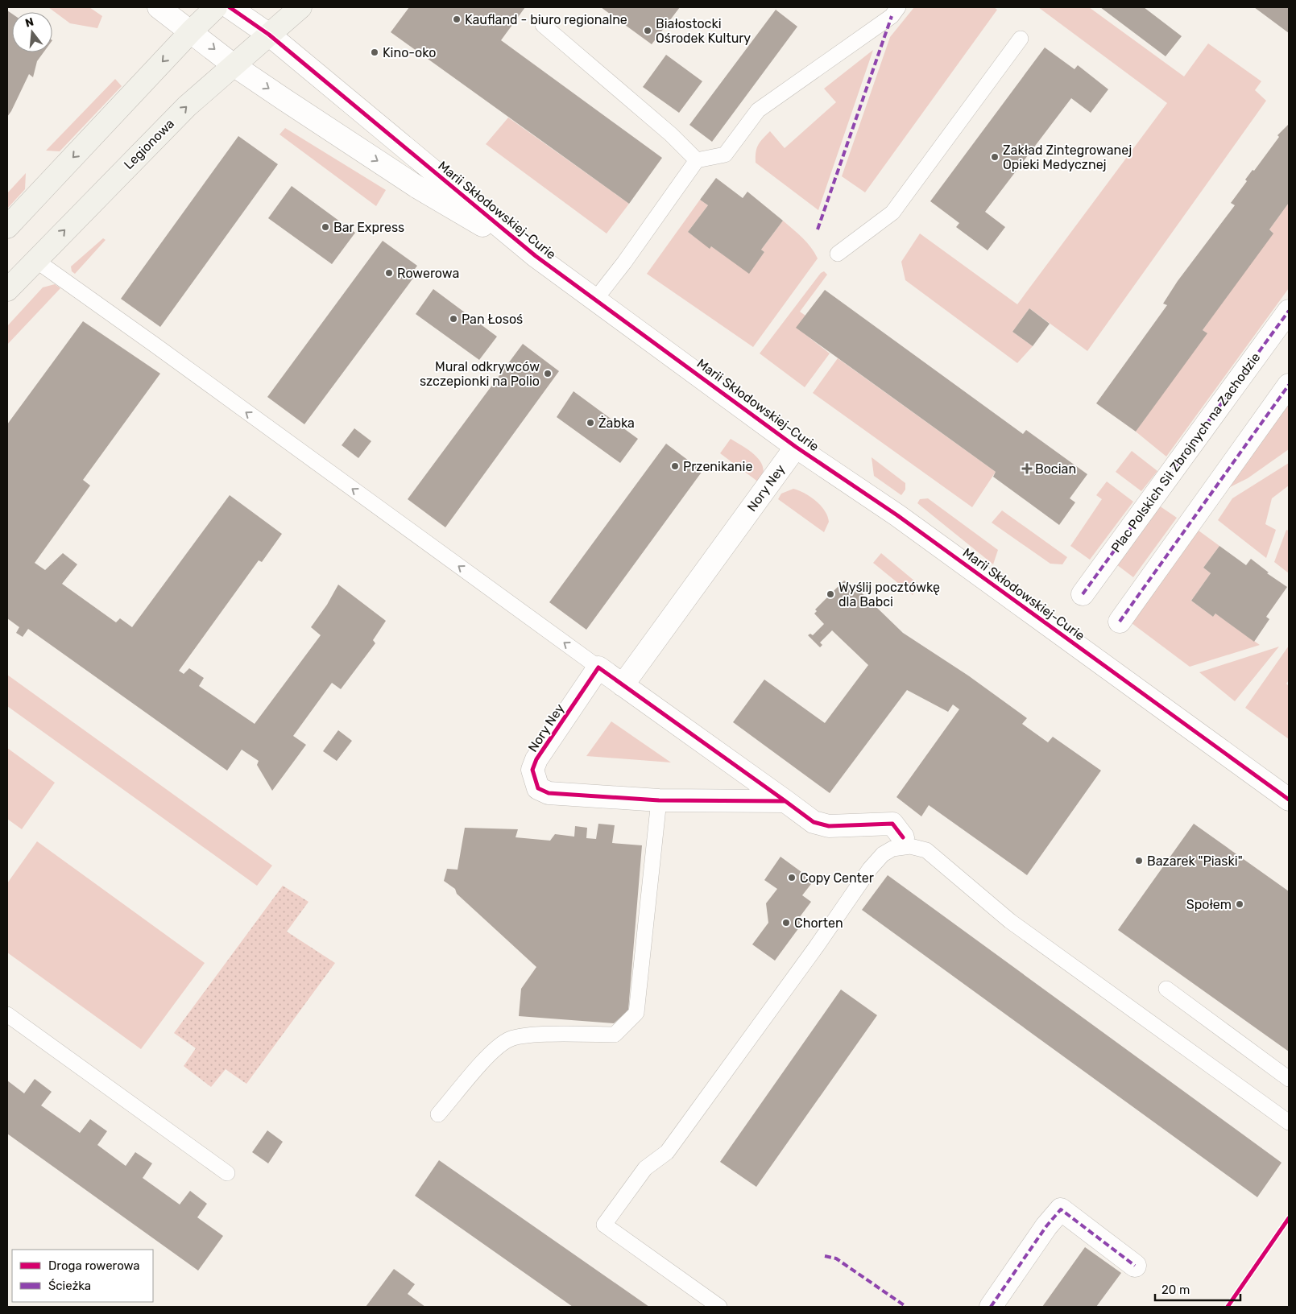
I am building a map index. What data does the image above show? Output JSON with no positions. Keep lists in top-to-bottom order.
{
  "streets": {
    "main road": ["Legionowa"],
    "street": ["Marii Skłodowskiej-Curie", "Plac Polskich Sił Zbrojnych na Zachodzie", "Nory Ney"]
  },
  "crossings": [
    ["Legionowa", "Marii Skłodowskiej-Curie"],
    ["Marii Skłodowskiej-Curie", "Nory Ney"]
  ],
  "places": {
    "other": [
      "Kaufland - biuro regionalne",
      "Białostocki Ośrodek Kultury",
      "Kino-oko",
      "Zakład Zintegrowanej Opieki Medycznej",
      "Bar Express",
      "Rowerowa",
      "Pan Łosoś",
      "Mural odkrywców szczepionki na Polio",
      "Żabka",
      "Przenikanie",
      "Wyślij pocztówkę dla Babci",
      "Bazarek \"Piaski\"",
      "Copy Center",
      "Społem",
      "Chorten"
    ],
    "health": ["Bocian"]
  },
  "legend": ["Droga rowerowa", "Ścieżka"],
  "scale_bar": "20 m",
  "north": "top"
}
